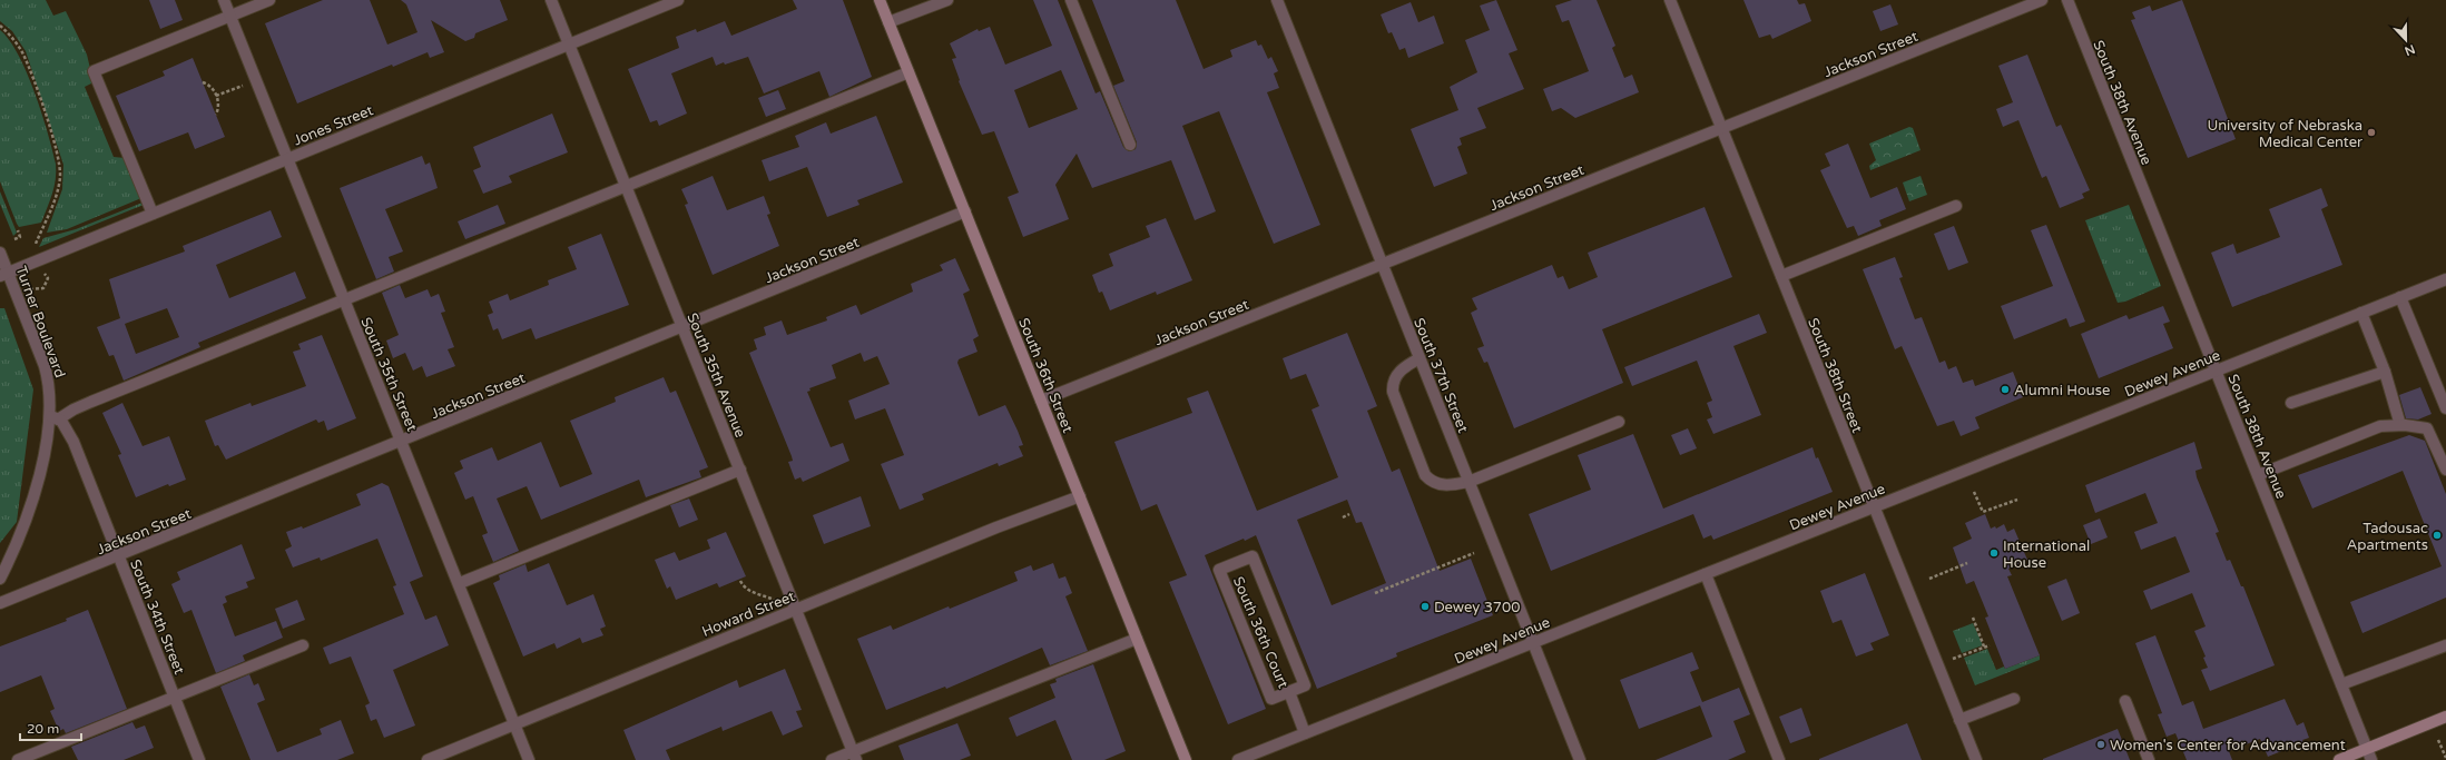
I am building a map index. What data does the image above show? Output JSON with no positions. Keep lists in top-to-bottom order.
{
  "streets": {
    "street": [
      "Jackson Street",
      "South 38th Avenue",
      "Jones Street",
      "Turner Boulevard",
      "Dewey Avenue",
      "South 35th Street",
      "South 35th Avenue",
      "South 36th Street",
      "South 37th Street",
      "South 38th Street",
      "Howard Street",
      "South 34th Street",
      "South 36th Court"
    ]
  },
  "crossings": [
    ["Jackson Street", "South 35th Street"],
    ["Jackson Street", "South 35th Avenue"],
    ["Jackson Street", "South 36th Street"],
    ["Jackson Street", "South 37th Street"],
    ["Jackson Street", "South 38th Street"],
    ["Jackson Street", "South 34th Street"],
    ["South 38th Avenue", "Dewey Avenue"],
    ["Jones Street", "Turner Boulevard"],
    ["Jones Street", "South 35th Street"],
    ["Jones Street", "South 35th Avenue"],
    ["Turner Boulevard", "South 34th Street"],
    ["Dewey Avenue", "South 37th Street"],
    ["Dewey Avenue", "South 38th Street"],
    ["Dewey Avenue", "South 36th Court"],
    ["South 35th Street", "Howard Street"],
    ["South 35th Avenue", "Howard Street"],
    ["South 36th Street", "Howard Street"]
  ],
  "places": [
    "University of Nebraska Medical Center",
    "Alumni House",
    "Tadousac Apartments",
    "International House",
    "Dewey 3700",
    "Women's Center for Advancement"
  ],
  "scale_bar": "20 m",
  "north": "bottom"
}
